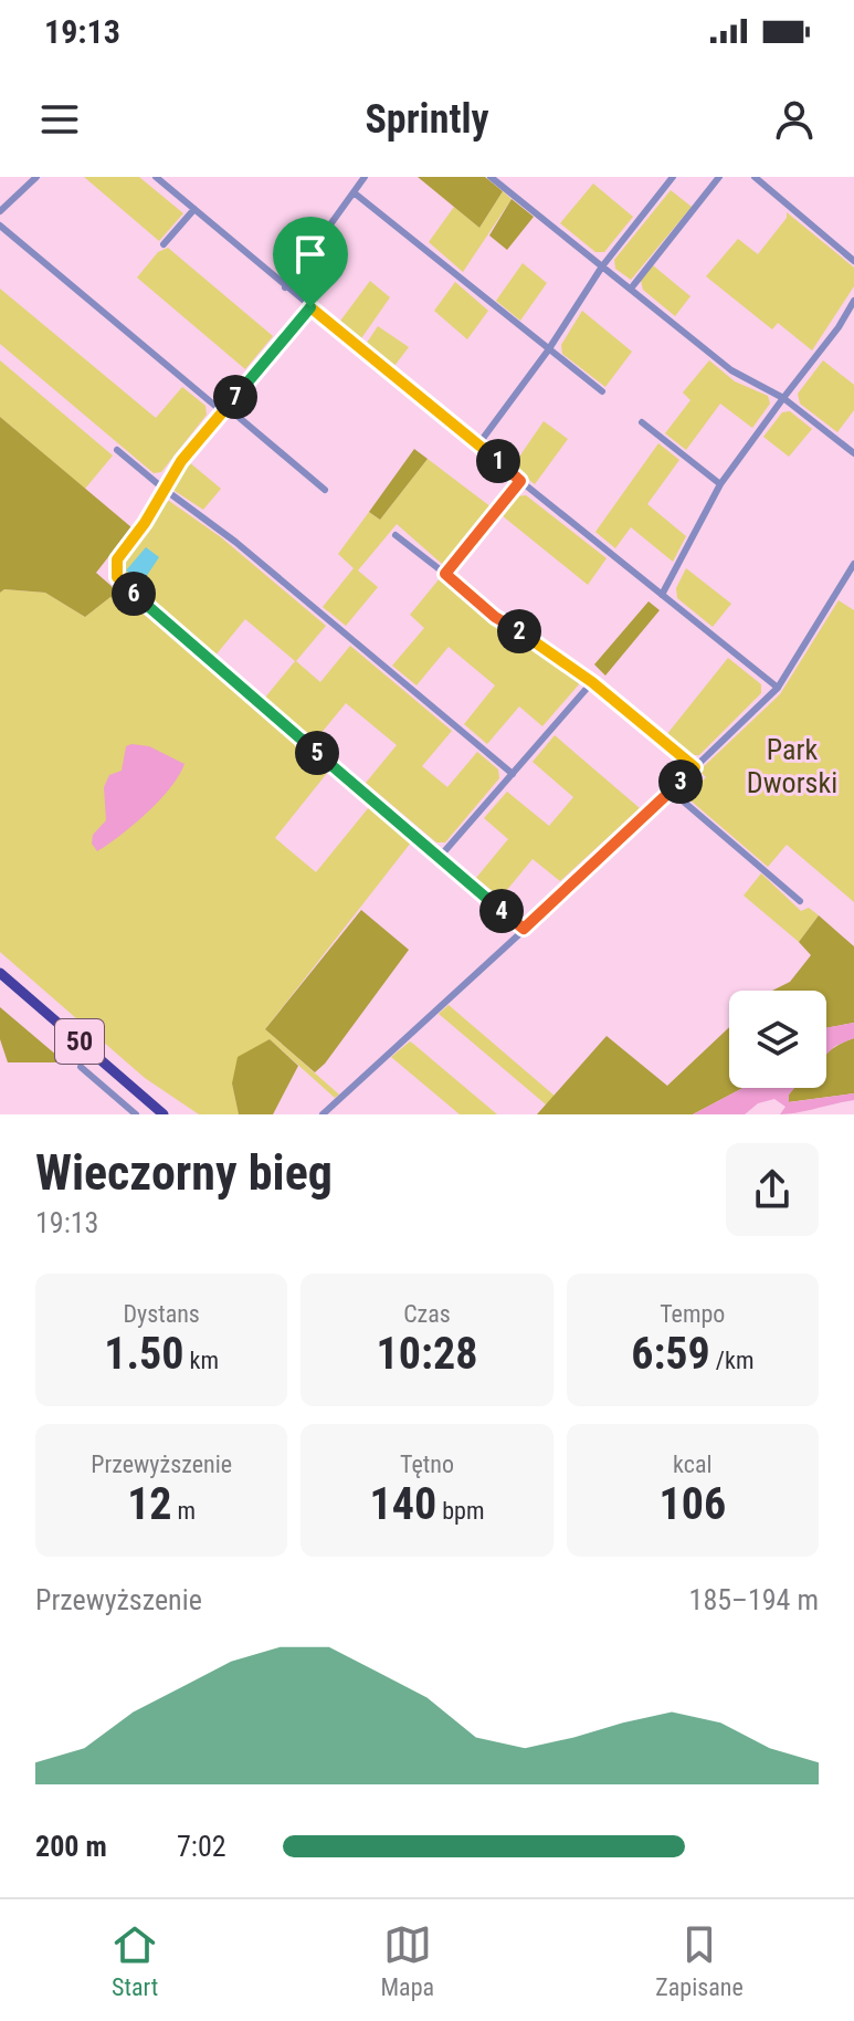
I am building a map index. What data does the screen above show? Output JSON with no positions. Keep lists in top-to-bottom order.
{
  "streets": {
    "main road": ["50"]
  },
  "parks": ["Park Dworski"],
  "page": {
    "status": "19:13",
    "header": "Sprintly",
    "pins": [
      "7",
      "1",
      "6",
      "2",
      "5",
      "3",
      "4"
    ],
    "heading": ["Wieczorny bieg", "19:13"],
    "stats": [
      ["Dystans", "1.50 km"],
      ["Czas", "10:28"],
      ["Tempo", "6:59 /km"],
      ["Przewyższenie", "12 m"],
      ["Tętno", "140 bpm"],
      ["kcal", "106"]
    ],
    "chart": ["Przewyższenie", "185–194 m"],
    "list": [
      {
        "name": "200 m",
        "note": "7:02"
      }
    ],
    "tabs": ["Start", "Mapa", "Zapisane"]
  }
}
